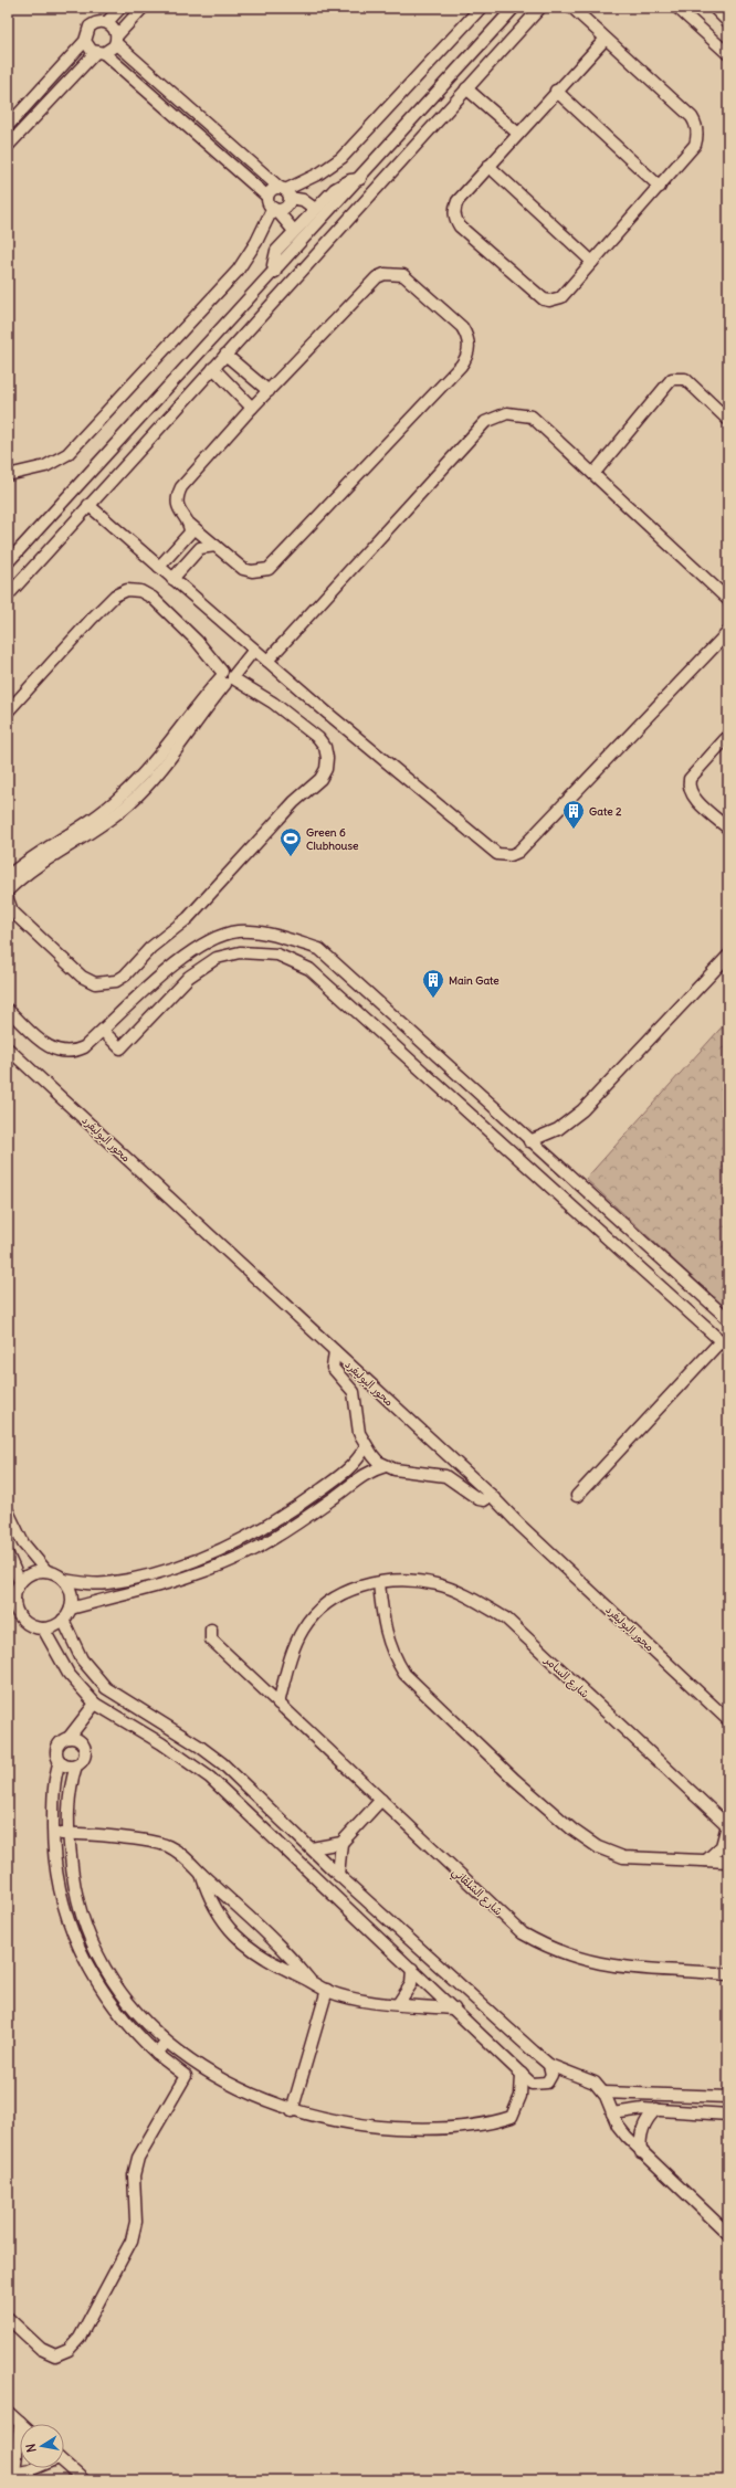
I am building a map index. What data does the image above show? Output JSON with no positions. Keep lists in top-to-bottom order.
{
  "streets": {
    "street": ["محور البوليفرد", "شارع السامر", "شارع الشلقاني"]
  },
  "places": {
    "building": ["Gate 2", "Main Gate"],
    "sports": ["Green 6 Clubhouse"]
  },
  "north": "left"
}
